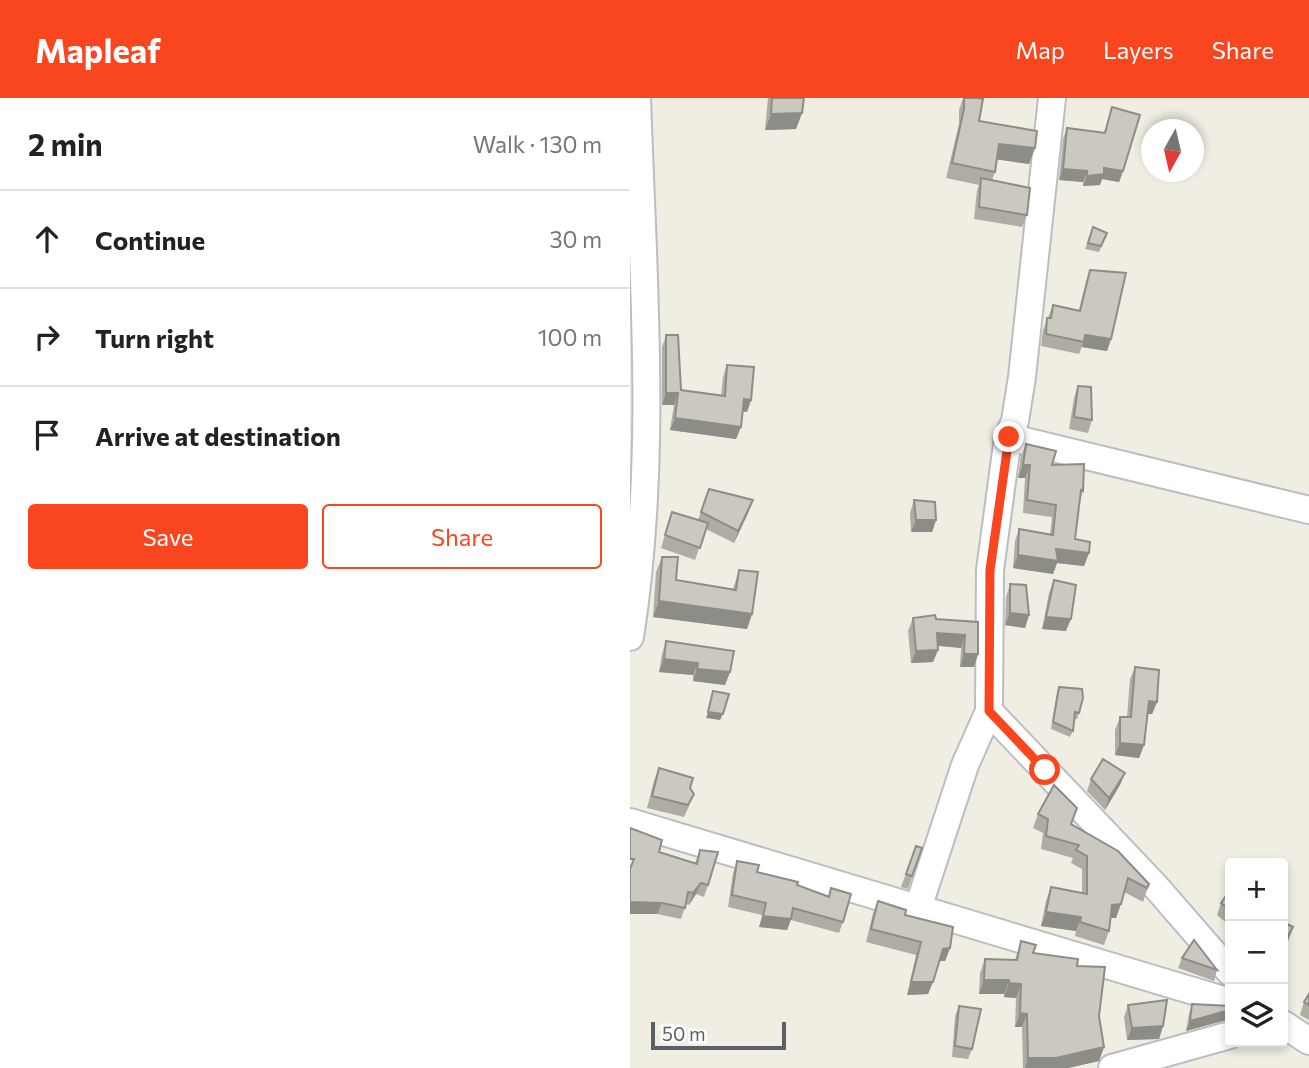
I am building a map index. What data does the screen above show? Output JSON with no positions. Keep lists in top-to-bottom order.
{
  "scale_bar": "50 m",
  "north": "bottom",
  "page": {
    "header": "Mapleaf",
    "nav": ["Map", "Layers", "Share"],
    "heading": ["2 min", "Walk · 130 m"],
    "list": [
      ["Continue", "30 m"],
      ["Turn right", "100 m"],
      "Arrive at destination"
    ],
    "buttons": ["Save", "Share"],
    "map_buttons": ["+", "−"],
    "scale": "50 m"
  }
}
